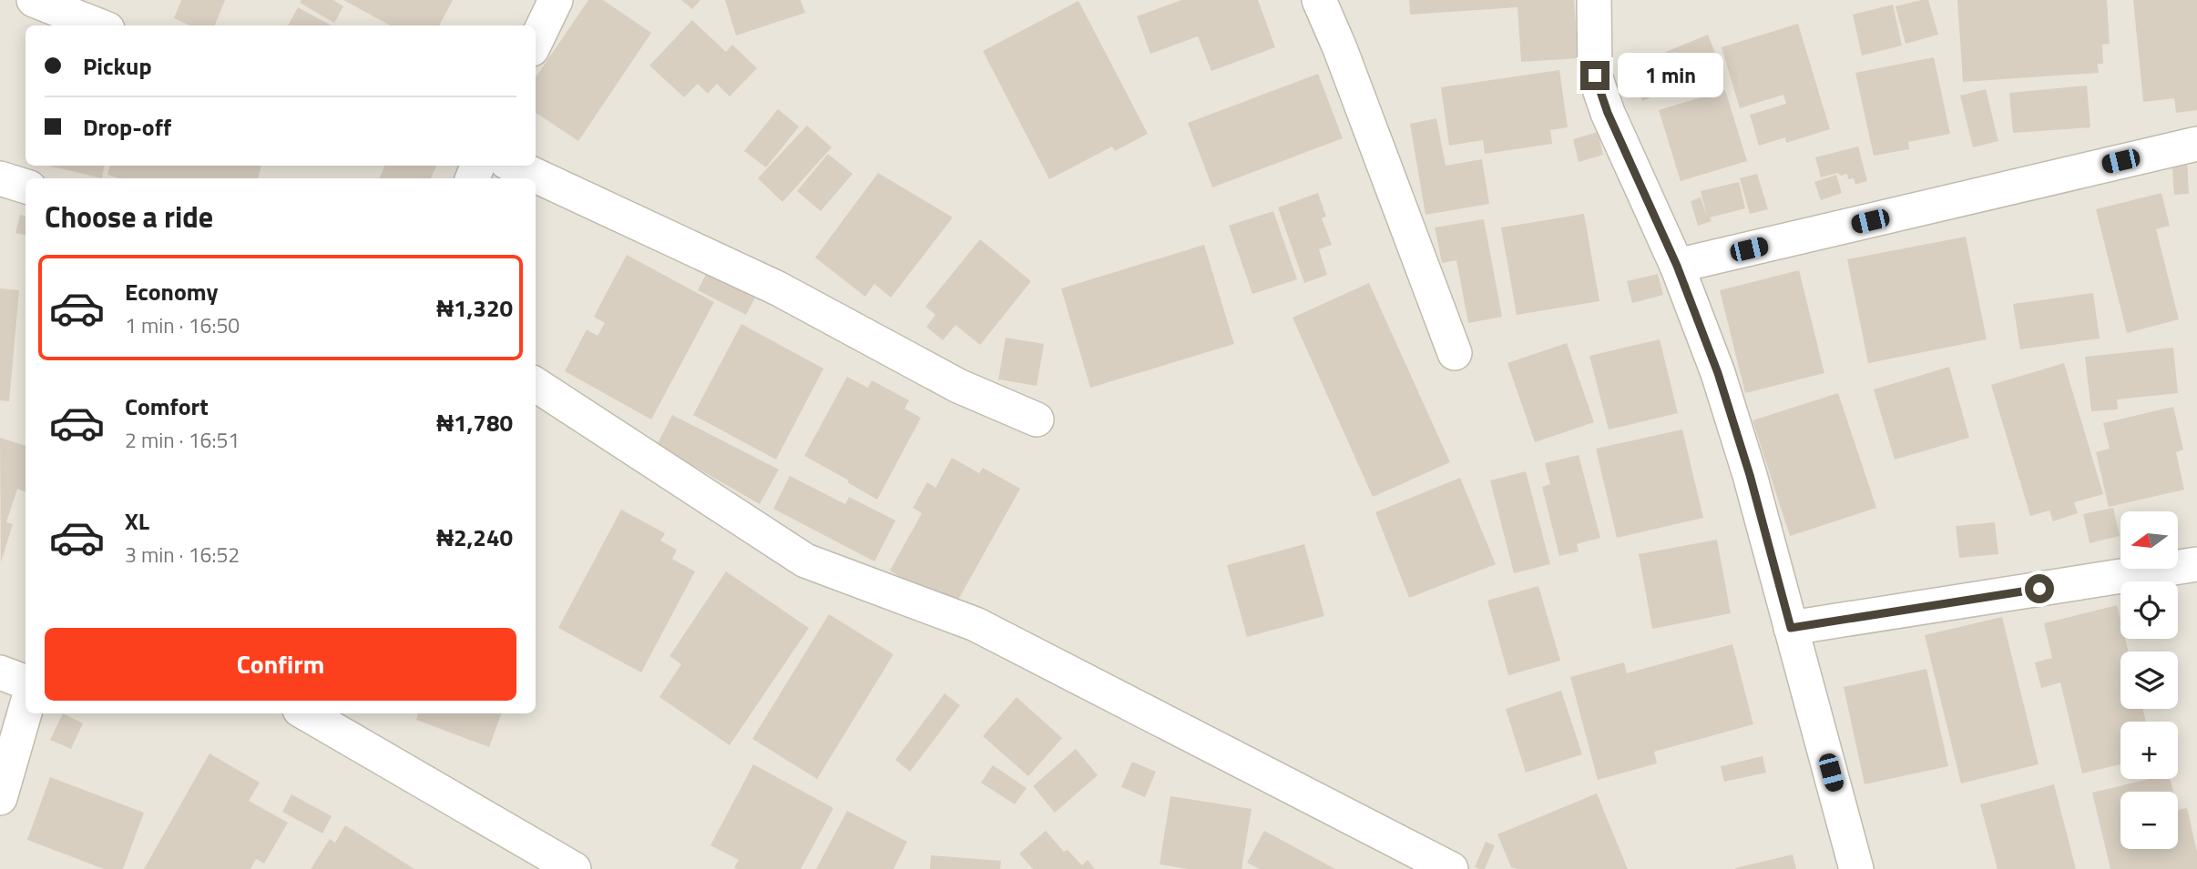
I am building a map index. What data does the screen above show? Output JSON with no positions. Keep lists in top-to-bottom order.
{
  "north": "left",
  "page": {
    "banner": ["Pickup", "Drop-off"],
    "bubble": "1 min",
    "heading": "Choose a ride",
    "list": [
      {
        "name": "Economy",
        "note": "1 min · 16:50",
        "value": "₦1,320"
      },
      {
        "name": "Comfort",
        "note": "2 min · 16:51",
        "value": "₦1,780"
      },
      {
        "name": "XL",
        "note": "3 min · 16:52",
        "value": "₦2,240"
      }
    ],
    "map_buttons": ["+", "−"],
    "buttons": "Confirm"
  }
}
